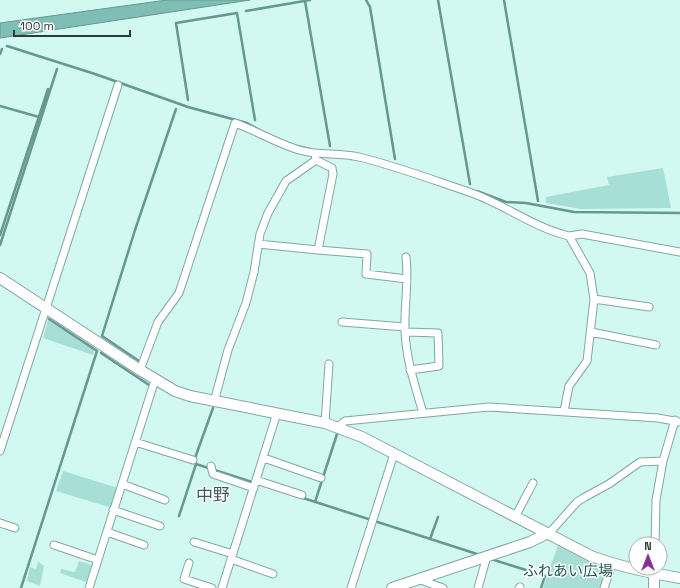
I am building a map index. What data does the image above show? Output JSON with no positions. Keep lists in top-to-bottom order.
{
  "districts": ["中野"],
  "parks": ["ふれあい広場"],
  "scale_bar": "100 m",
  "north": "top"
}
